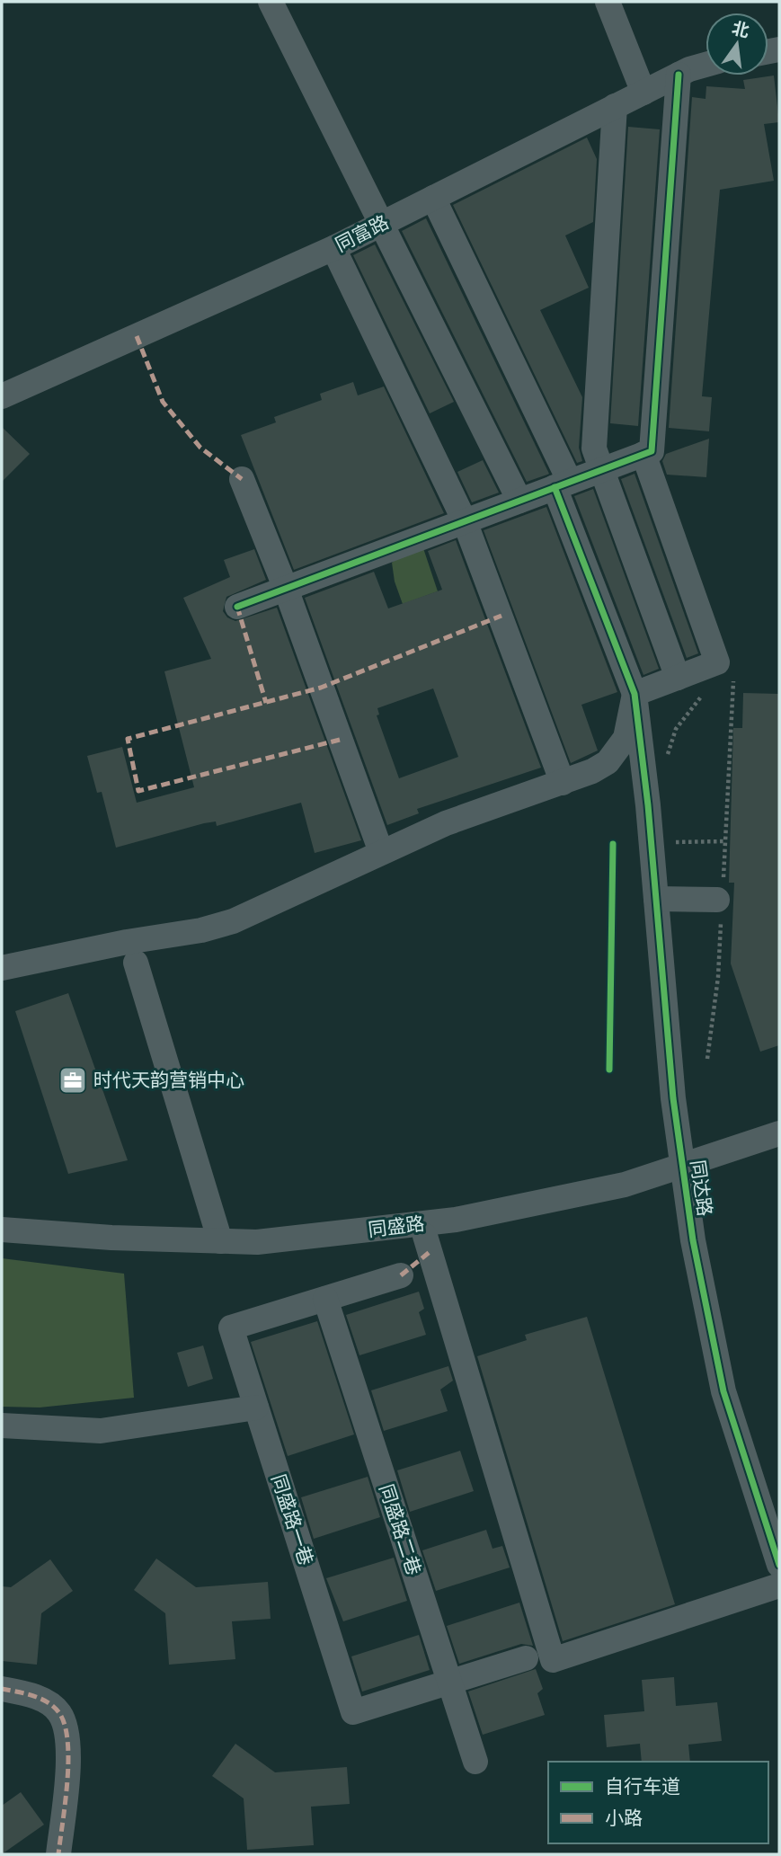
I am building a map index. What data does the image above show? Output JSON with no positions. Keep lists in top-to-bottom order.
{
  "streets": {
    "street": [
      "同富路",
      "同达路",
      "同盛路",
      "同盛路一巷",
      "同盛路二巷"
    ]
  },
  "crossings": [
    ["同富路", "同达路"],
    ["同达路", "同盛路"],
    ["同盛路一巷", "同盛路二巷"]
  ],
  "places": {
    "office": ["时代天韵营销中心"]
  },
  "legend": ["自行车道", "小路"],
  "north": "top"
}
